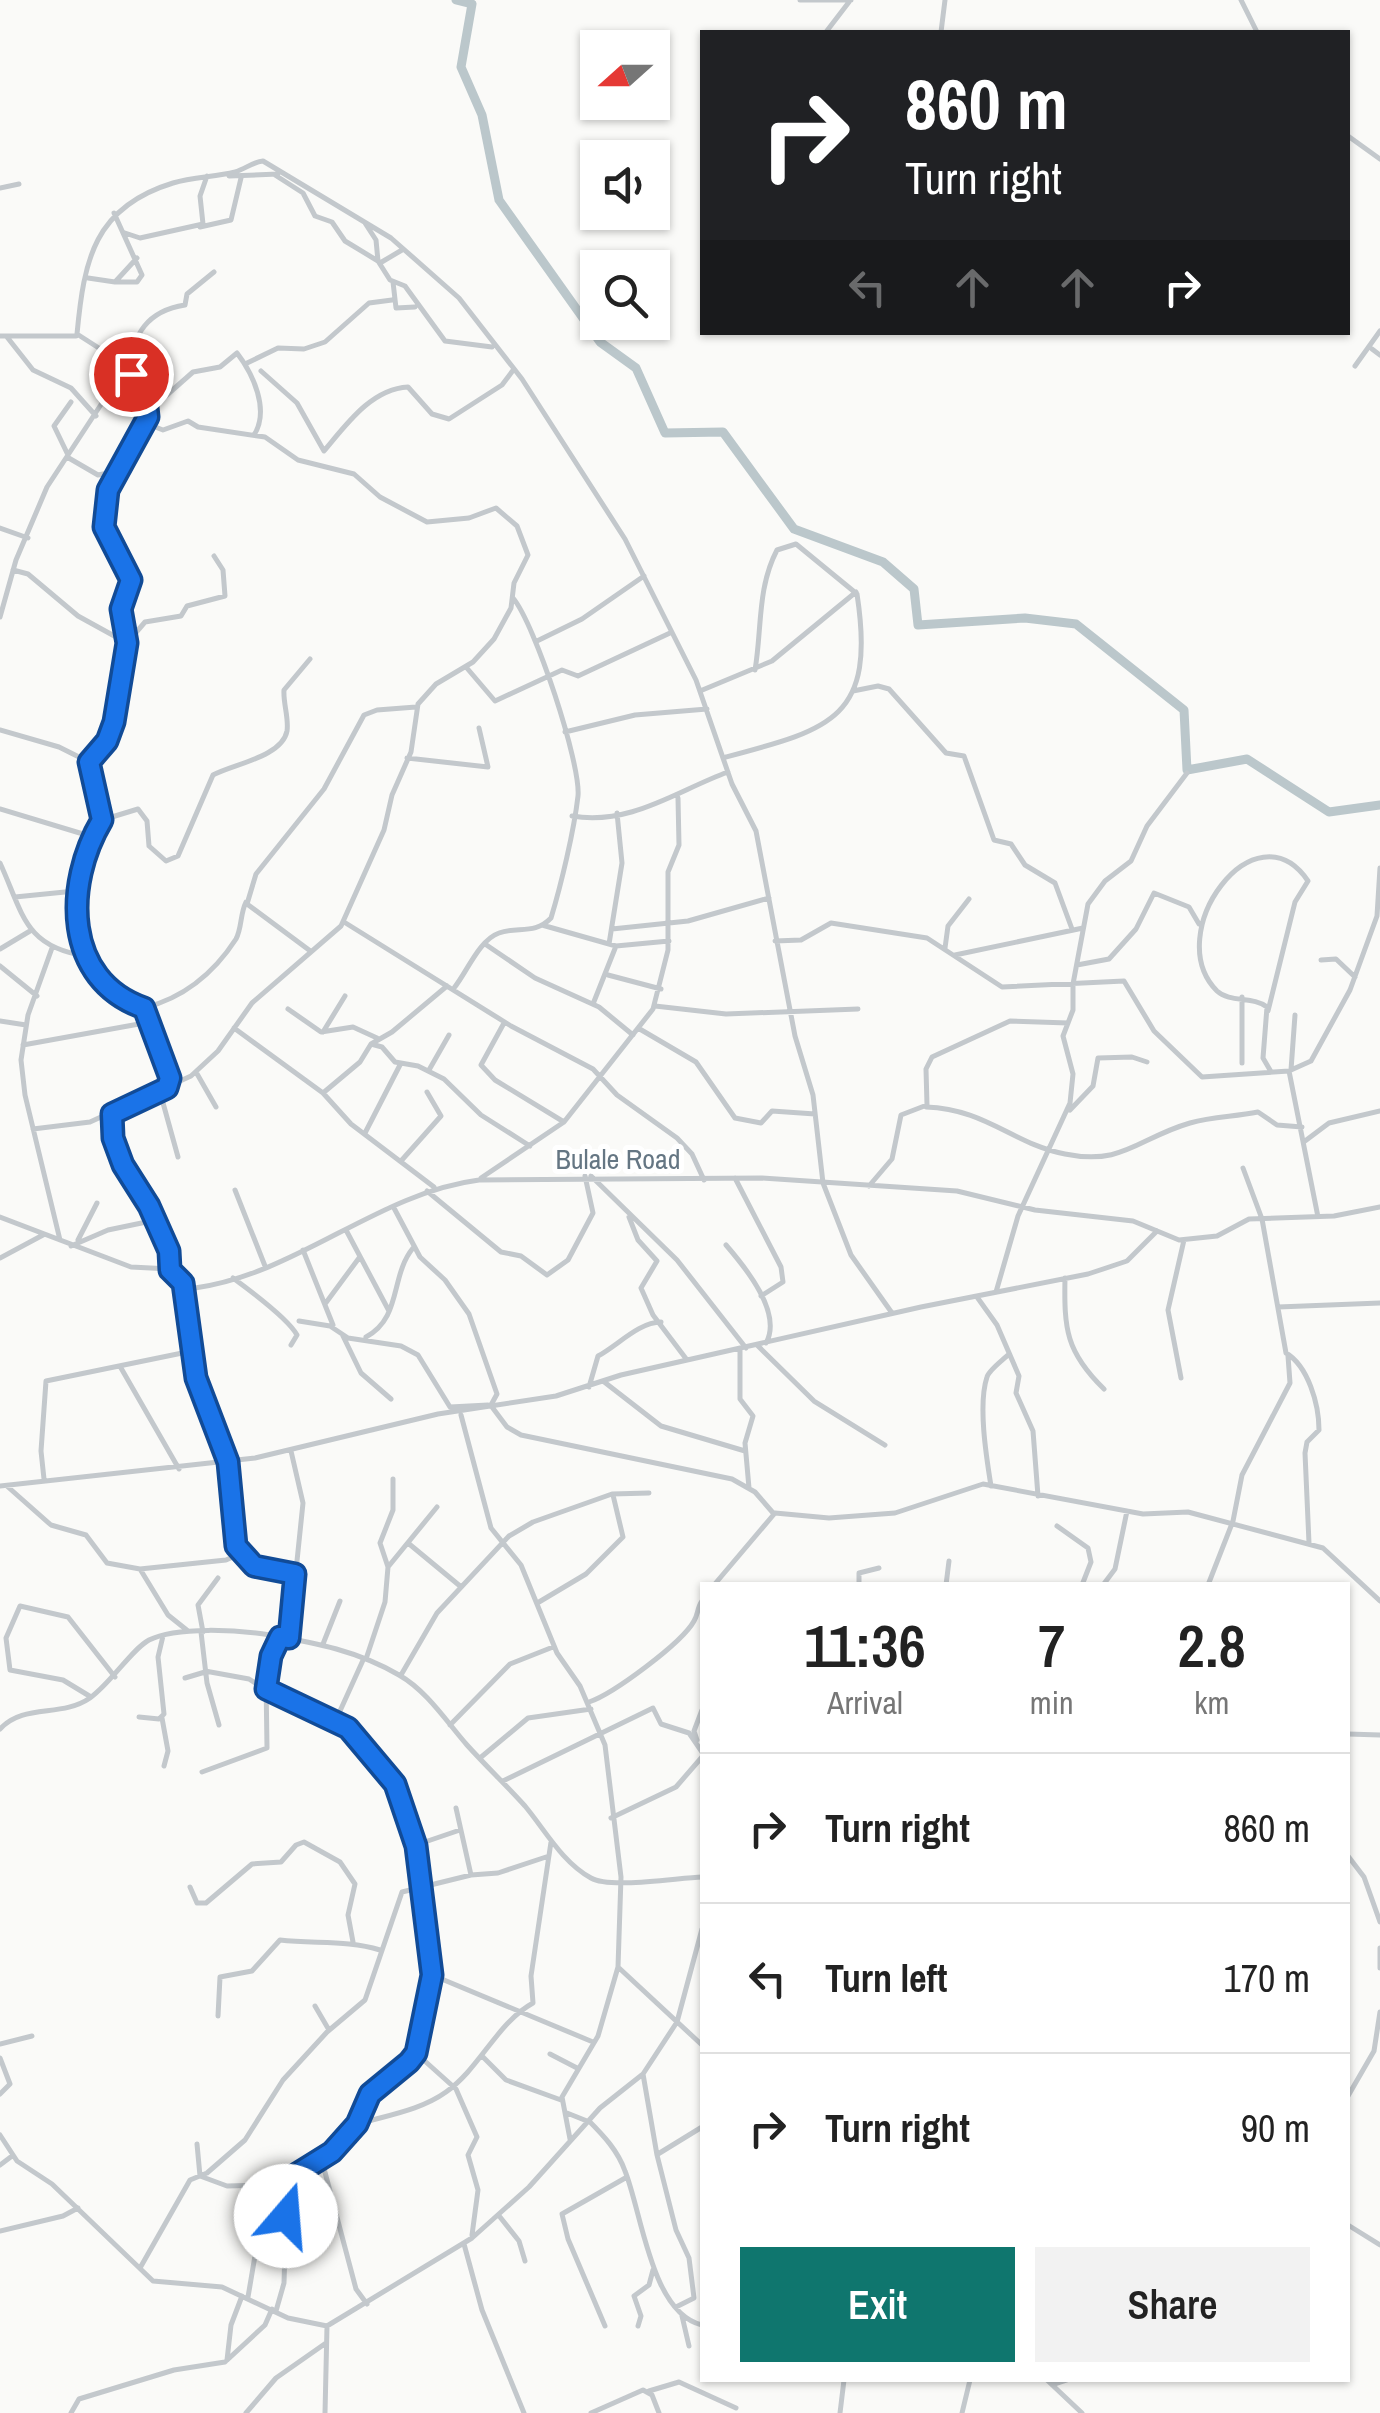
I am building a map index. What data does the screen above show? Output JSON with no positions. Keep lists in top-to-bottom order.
{
  "streets": {
    "street": ["Bulale Road"]
  },
  "north": "left",
  "page": {
    "turn": ["860 m", "Turn right"],
    "eta": [
      "11:36",
      "Arrival",
      "7",
      "min",
      "2.8",
      "km"
    ],
    "list": [
      {
        "name": "Turn right",
        "value": "860 m"
      },
      {
        "name": "Turn left",
        "value": "170 m"
      },
      {
        "name": "Turn right",
        "value": "90 m"
      }
    ],
    "buttons": ["Exit", "Share"]
  }
}
